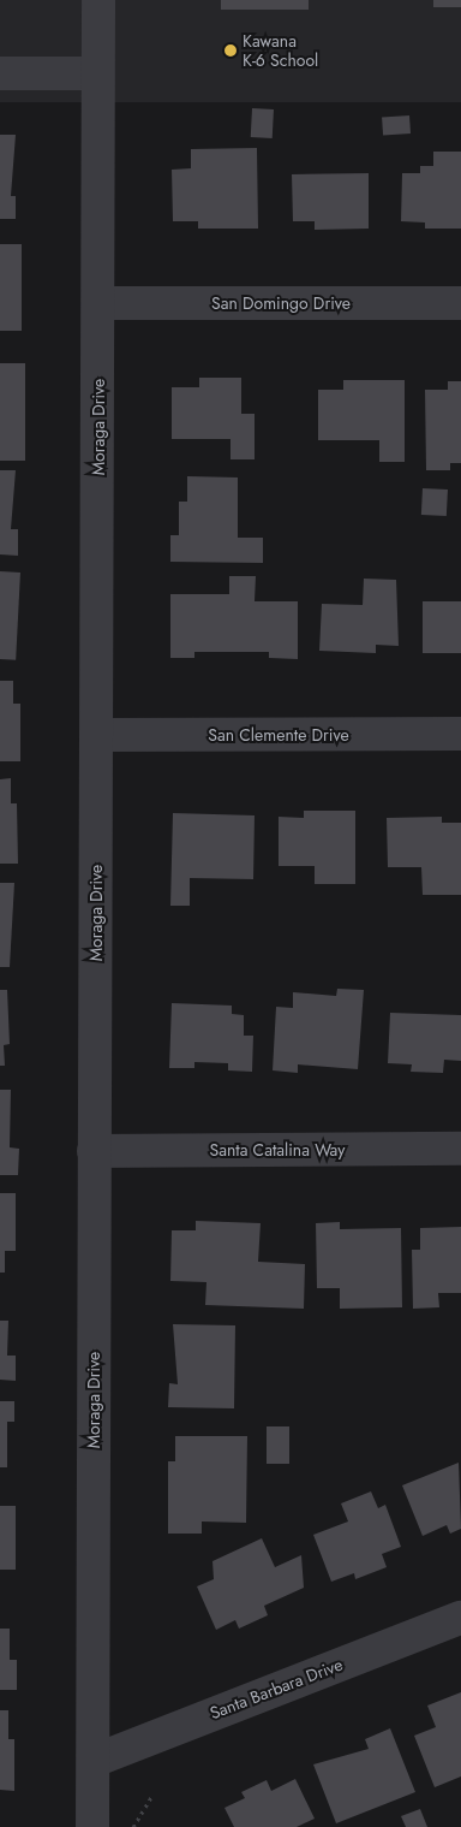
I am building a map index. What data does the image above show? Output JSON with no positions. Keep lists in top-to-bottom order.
{
  "streets": {
    "street": [
      "San Domingo Drive",
      "Moraga Drive",
      "San Clemente Drive",
      "Santa Catalina Way",
      "Santa Barbara Drive"
    ]
  },
  "crossings": [
    ["San Domingo Drive", "Moraga Drive"],
    ["Moraga Drive", "San Clemente Drive"],
    ["Moraga Drive", "Santa Catalina Way"],
    ["Moraga Drive", "Santa Barbara Drive"]
  ],
  "places": ["Kawana K-6 School"]
}
